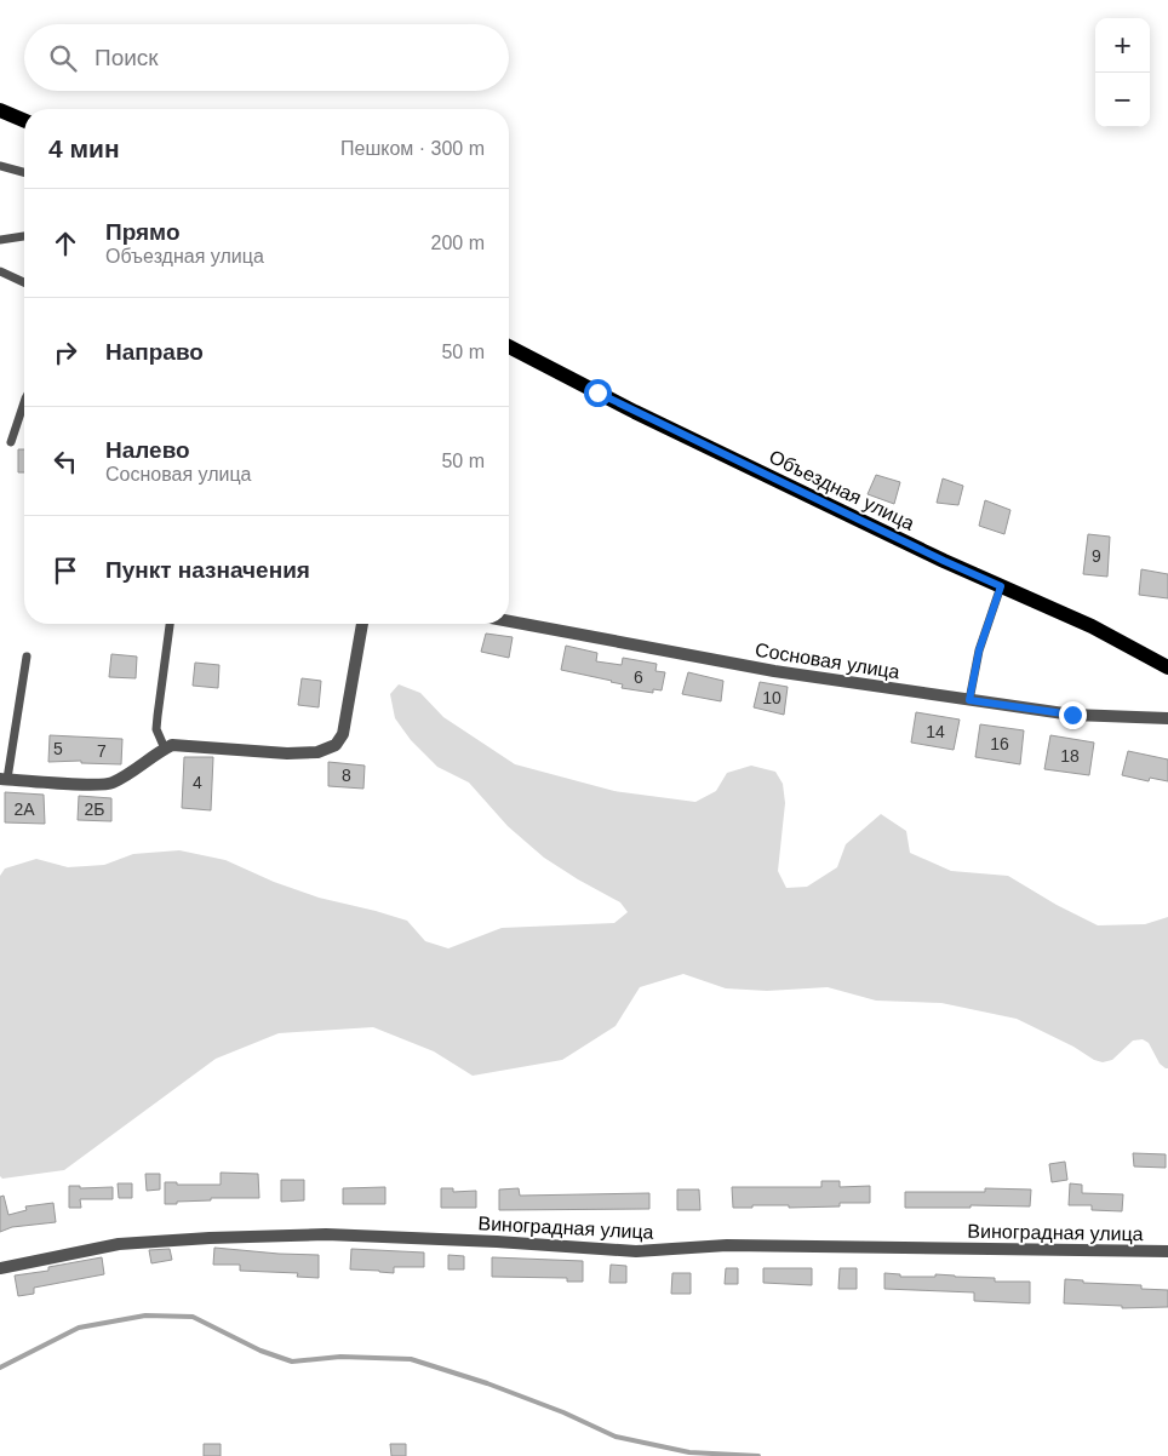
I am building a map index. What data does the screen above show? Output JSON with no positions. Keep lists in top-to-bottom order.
{
  "streets": {
    "main road": ["Объездная улица"],
    "street": ["Сосновая улица", "Виноградная улица"]
  },
  "house_numbers": [
    "9",
    "6",
    "10",
    "14",
    "16",
    "5",
    "7",
    "18",
    "8",
    "4",
    "2А",
    "2Б"
  ],
  "page": {
    "map_buttons": ["+", "−"],
    "search": "Поиск",
    "heading": ["4 мин", "Пешком · 300 m"],
    "list": [
      ["Прямо", "Объездная улица", "200 m"],
      ["Направо", "50 m"],
      ["Налево", "Сосновая улица", "50 m"],
      "Пункт назначения"
    ]
  }
}
